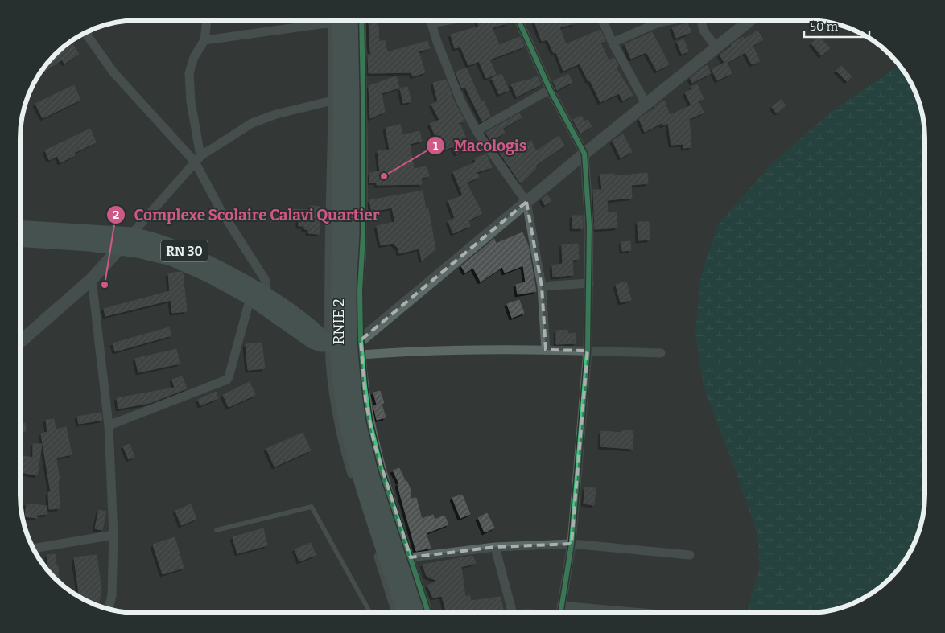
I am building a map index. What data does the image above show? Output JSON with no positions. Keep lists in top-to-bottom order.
{
  "streets": {
    "highway": ["RNIE 2"],
    "main road": ["RN 30"]
  },
  "crossings": [
    ["RN 30", "RNIE 2"]
  ],
  "places": ["Macologis", "Complexe Scolaire Calavi Quartier"],
  "scale_bar": "50 m"
}
